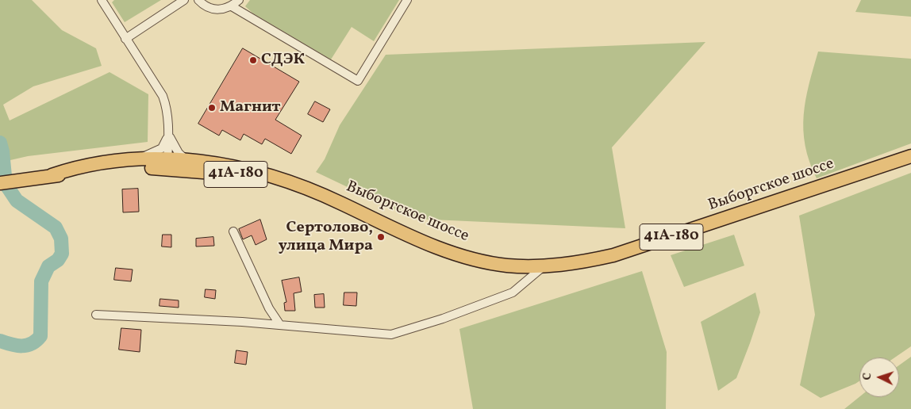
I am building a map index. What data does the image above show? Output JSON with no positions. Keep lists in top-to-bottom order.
{
  "streets": {
    "main road": ["41А-180", "Выборгское шоссе"]
  },
  "places": ["СДЭК", "Магнит", "Сертолово, улица Мира"],
  "north": "left"
}
